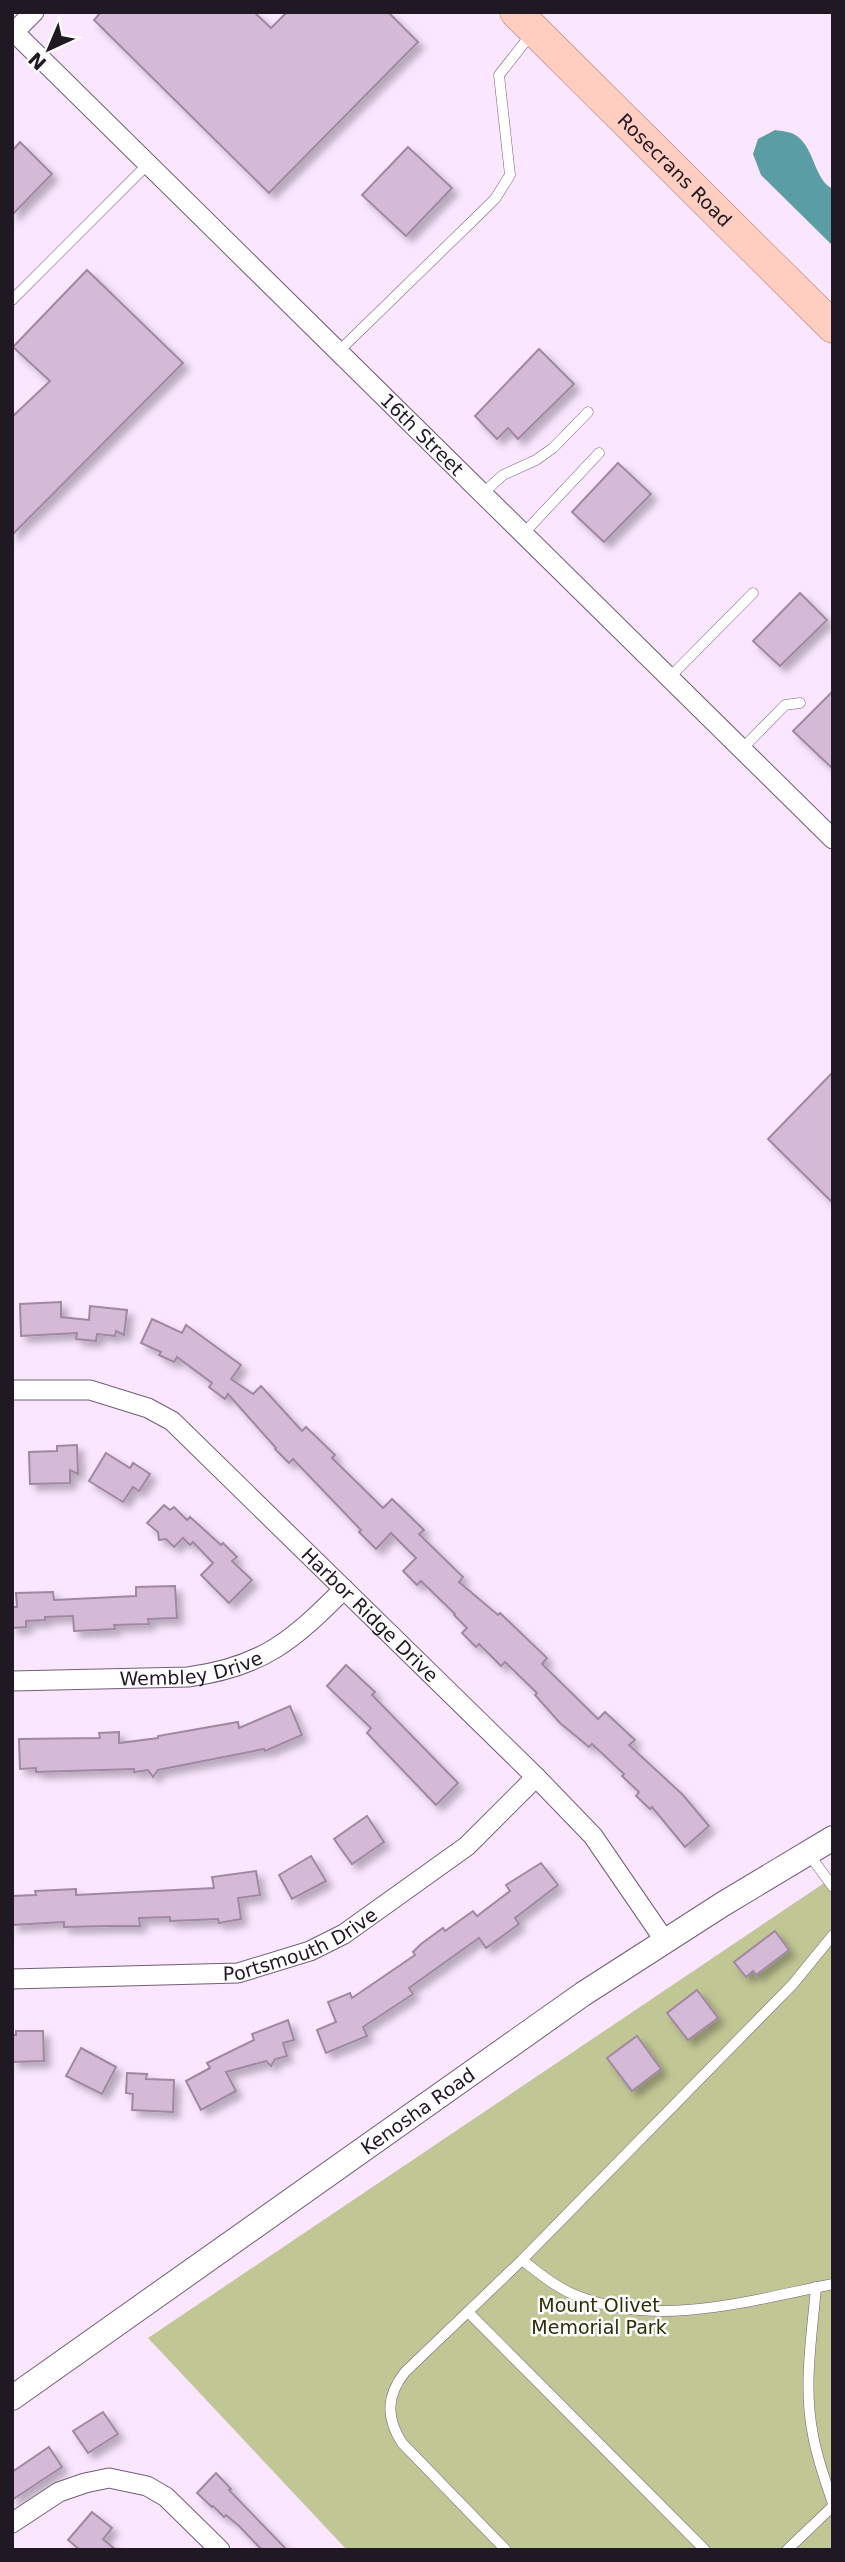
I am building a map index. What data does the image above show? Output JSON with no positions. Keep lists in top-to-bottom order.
{
  "streets": {
    "main road": ["Rosecrans Road"],
    "street": [
      "16th Street",
      "Harbor Ridge Drive",
      "Wembley Drive",
      "Portsmouth Drive",
      "Kenosha Road"
    ]
  },
  "crossings": [
    ["Harbor Ridge Drive", "Wembley Drive"],
    ["Harbor Ridge Drive", "Portsmouth Drive"],
    ["Harbor Ridge Drive", "Kenosha Road"]
  ],
  "parks": ["Mount Olivet Memorial Park"],
  "north": "bottom left"
}
